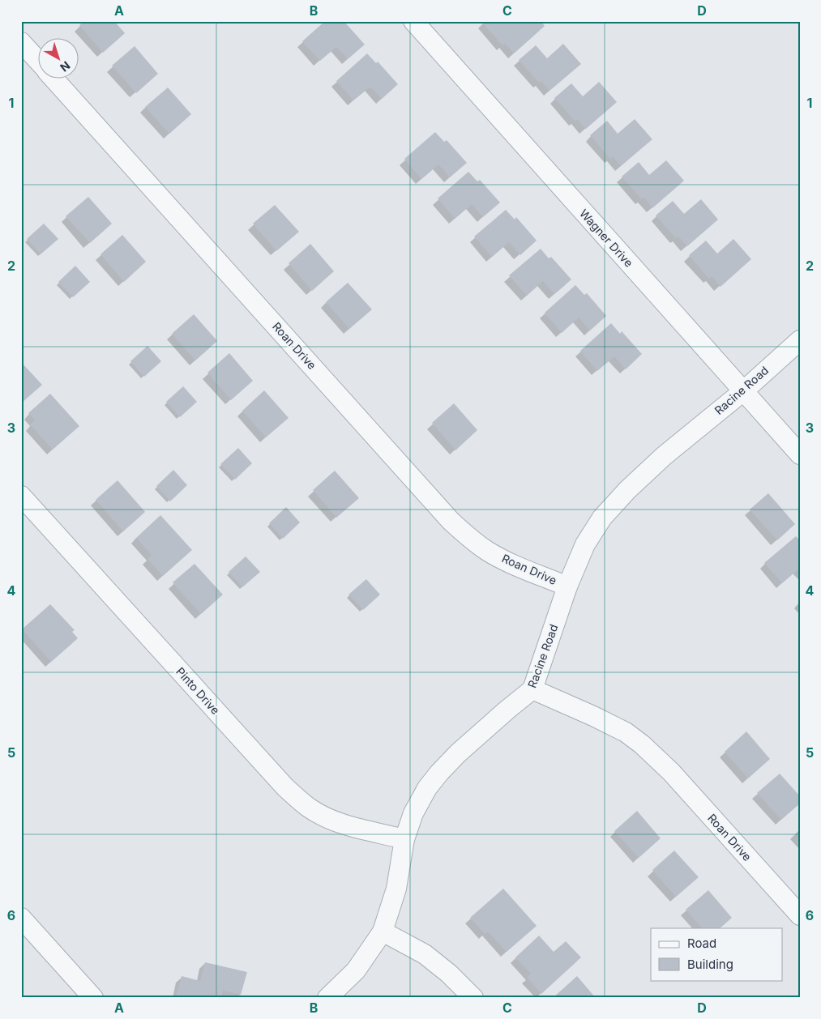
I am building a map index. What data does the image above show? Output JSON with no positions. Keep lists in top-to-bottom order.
{
  "streets": {
    "street": [
      "Wagner Drive",
      "Roan Drive",
      "Racine Road",
      "Pinto Drive"
    ]
  },
  "crossings": [
    ["Wagner Drive", "Racine Road"],
    ["Roan Drive", "Racine Road"],
    ["Racine Road", "Pinto Drive"]
  ],
  "legend": ["Road", "Building"],
  "north": "bottom right",
  "grid": {
    "columns": [
      "A",
      "B",
      "C",
      "D"
    ],
    "rows": [
      "1",
      "2",
      "3",
      "4",
      "5",
      "6"
    ]
  }
}
